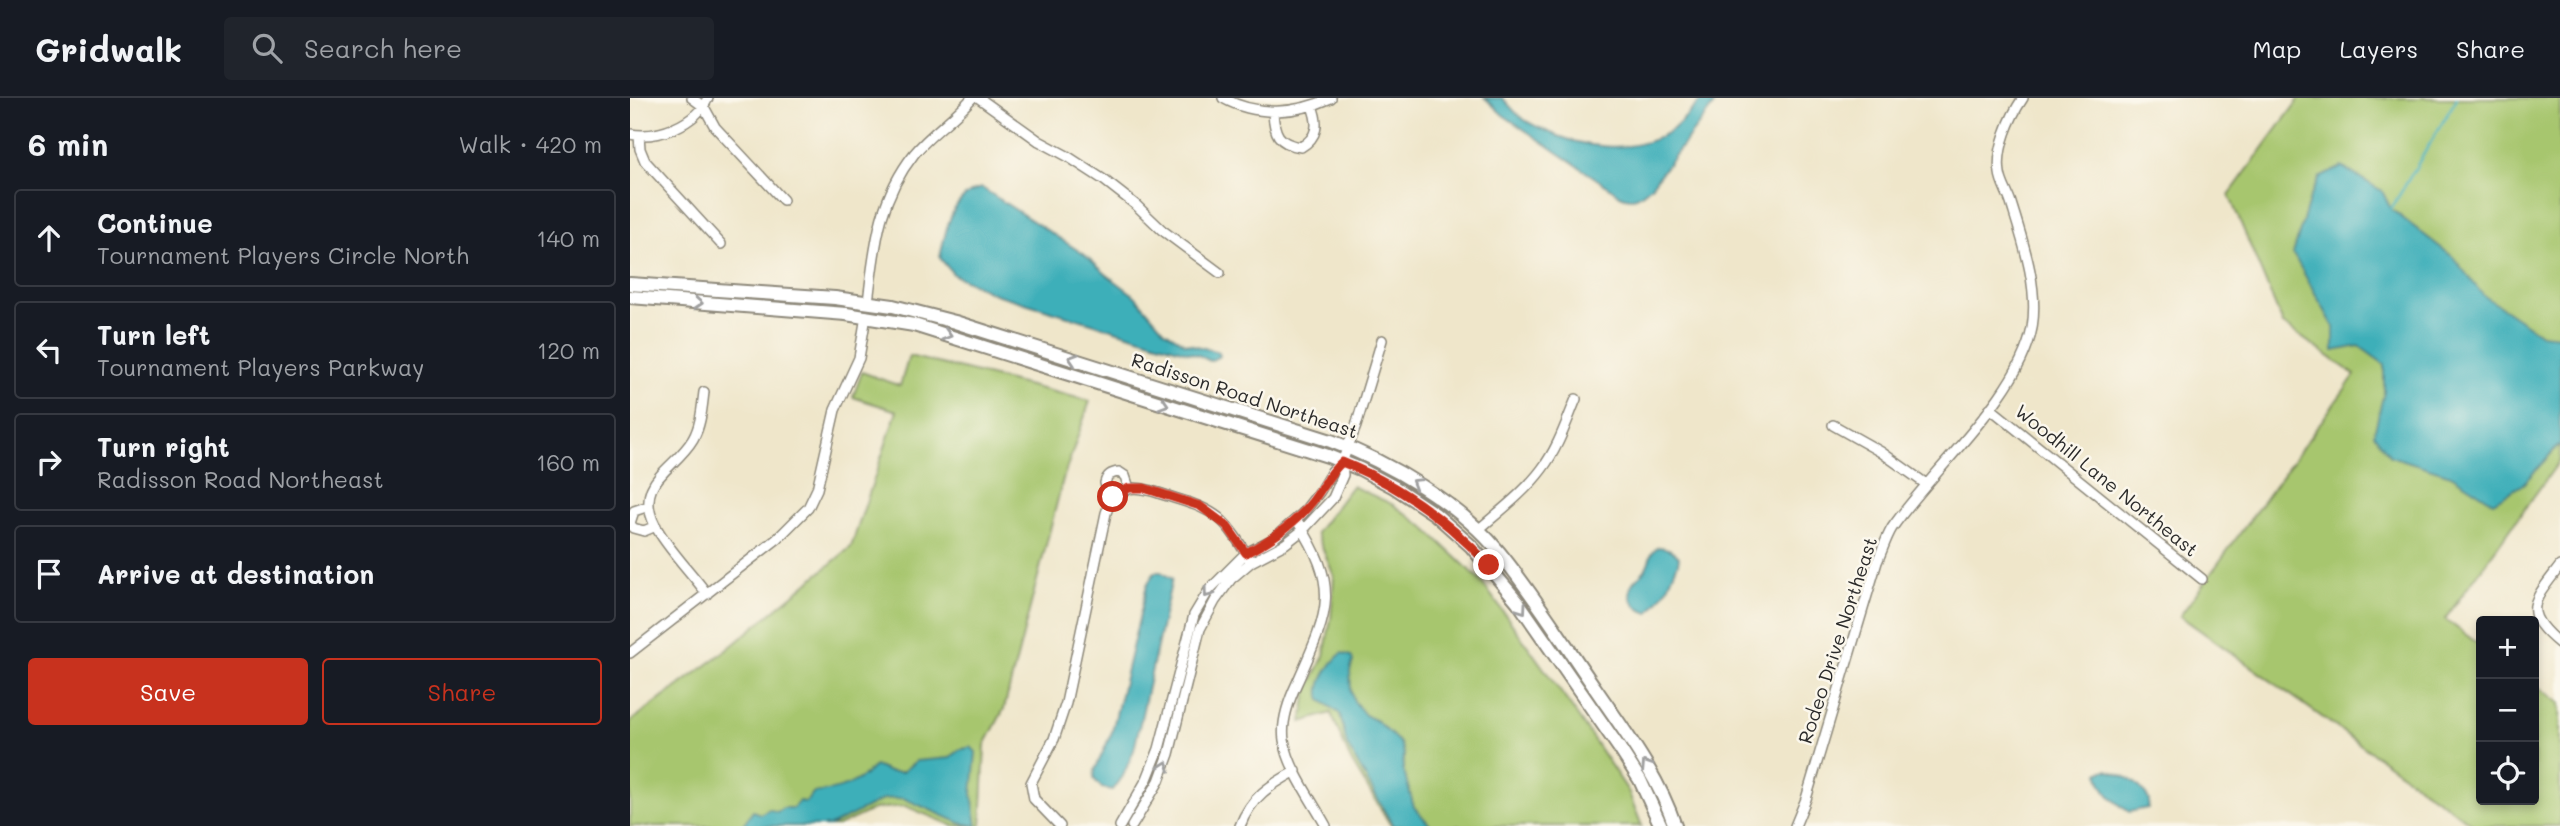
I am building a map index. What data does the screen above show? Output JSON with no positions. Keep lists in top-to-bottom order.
{
  "streets": {
    "main road": ["Radisson Road Northeast"],
    "street": ["Woodhill Lane Northeast", "Rodeo Drive Northeast"]
  },
  "crossings": [
    ["Woodhill Lane Northeast", "Rodeo Drive Northeast"]
  ],
  "page": {
    "header": "Gridwalk",
    "search": "Search here",
    "nav": ["Map", "Layers", "Share"],
    "heading": ["6 min", "Walk · 420 m"],
    "list": [
      ["Continue", "Tournament Players Circle North", "140 m"],
      ["Turn left", "Tournament Players Parkway", "120 m"],
      ["Turn right", "Radisson Road Northeast", "160 m"],
      "Arrive at destination"
    ],
    "map_buttons": ["+", "−"],
    "buttons": ["Save", "Share"]
  }
}
